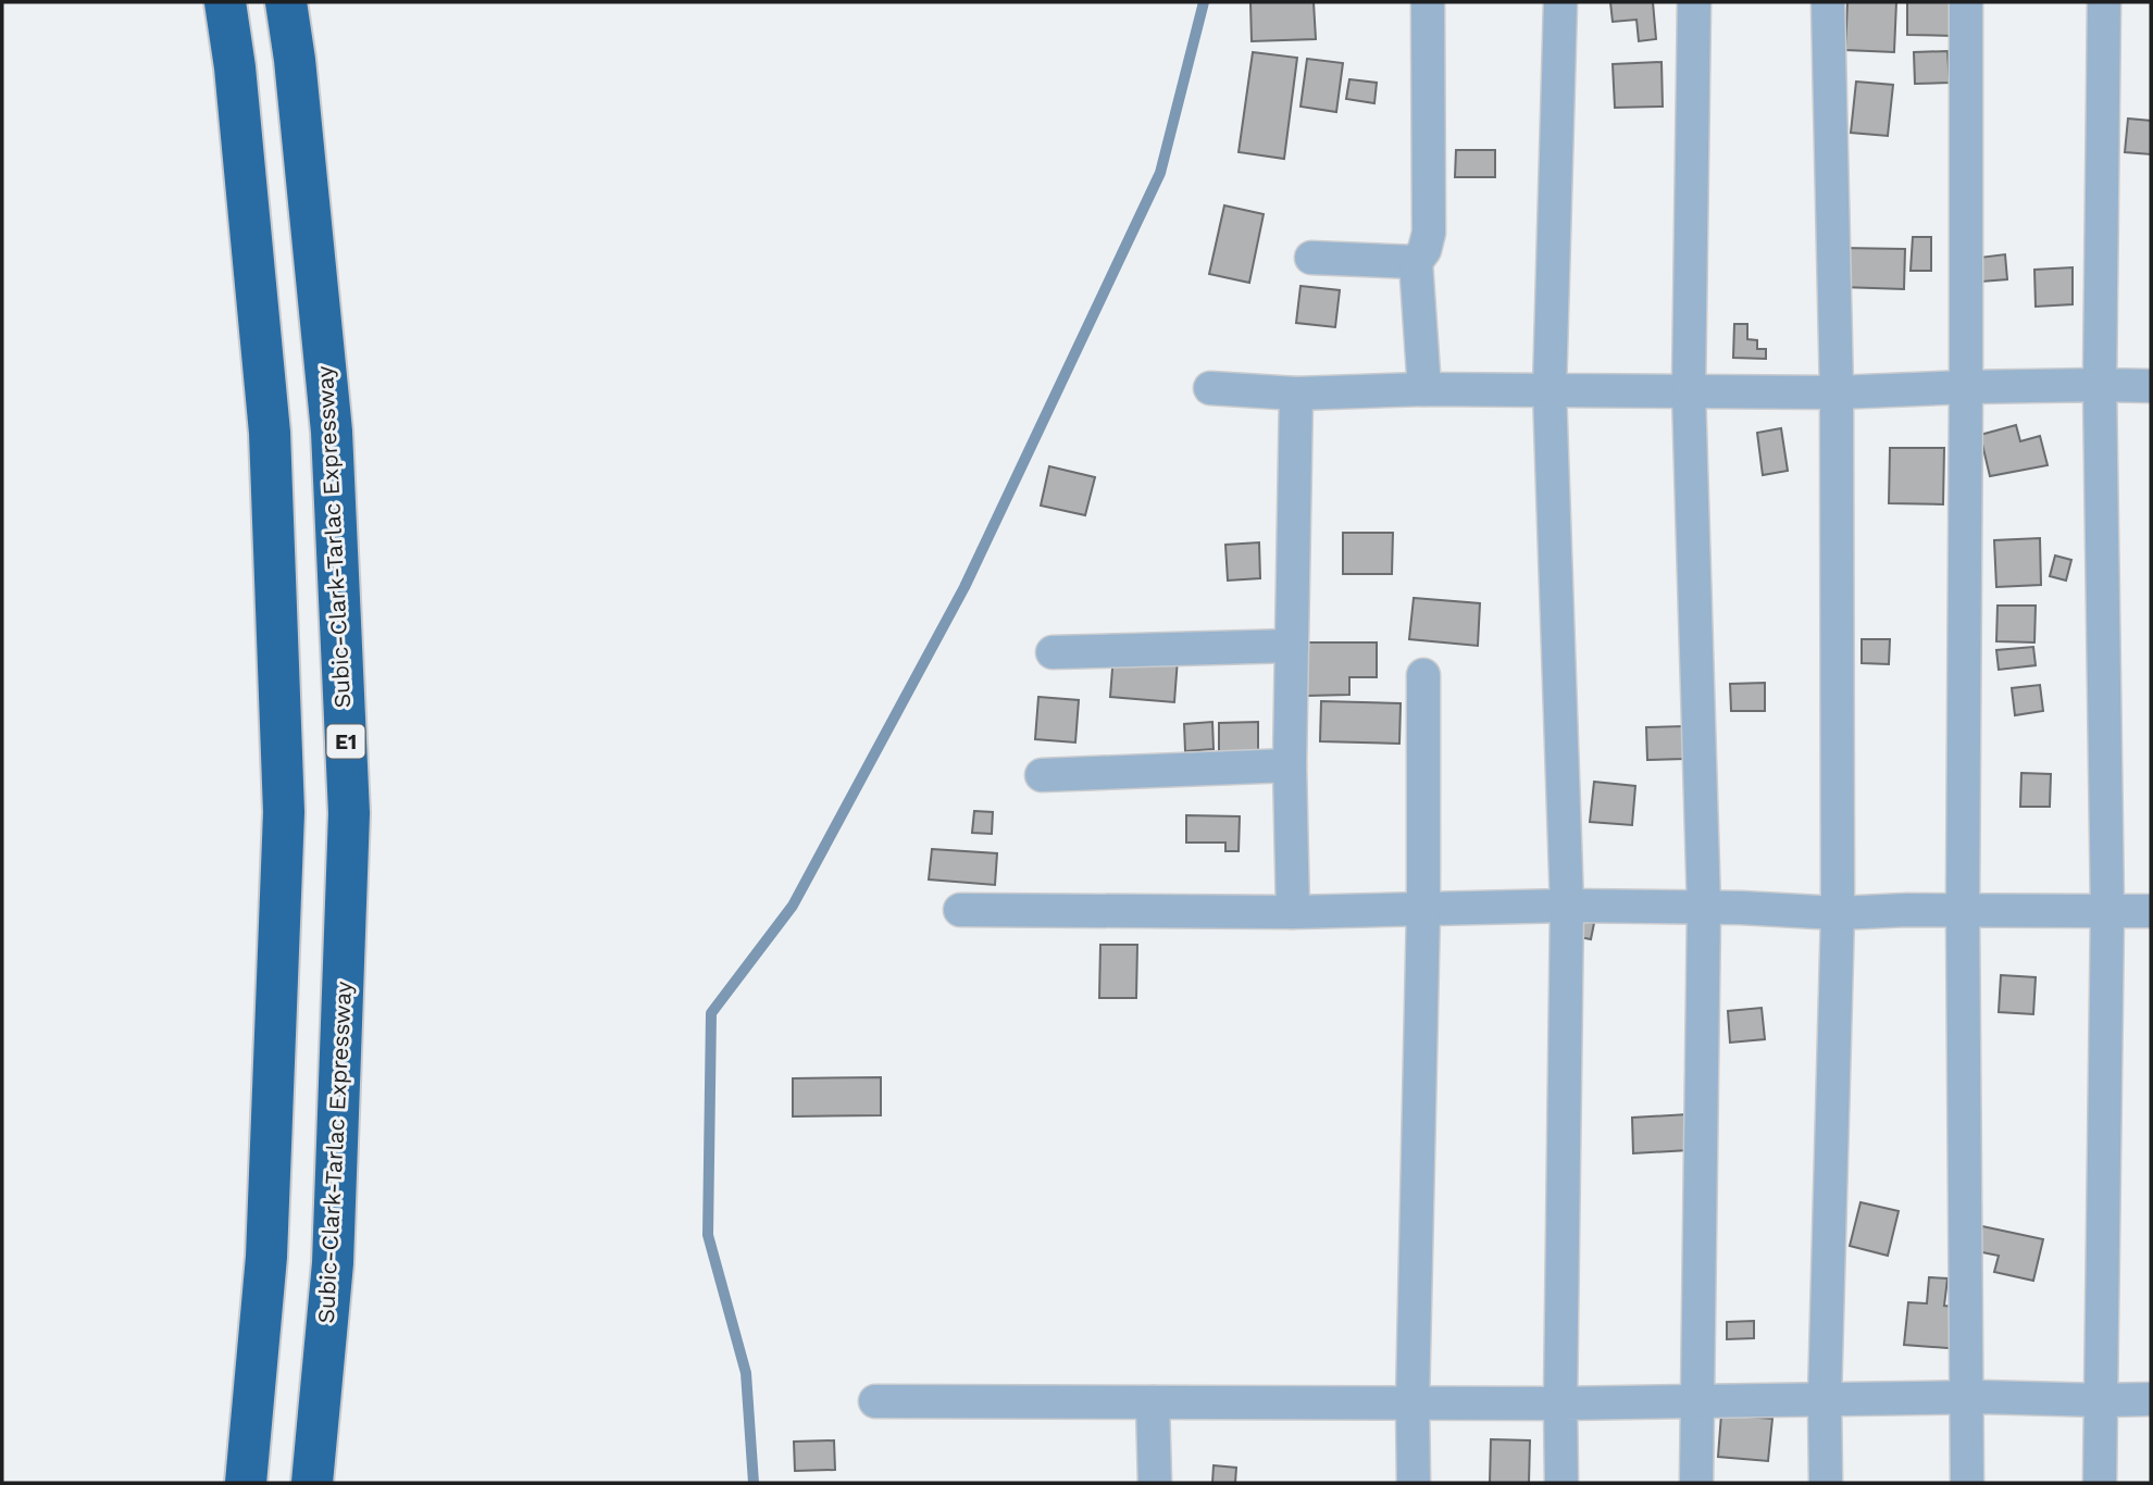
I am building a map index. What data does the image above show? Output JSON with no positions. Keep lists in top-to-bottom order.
{
  "streets": {
    "highway": ["Subic-Clark-Tarlac Expressway", "E1"]
  }
}
